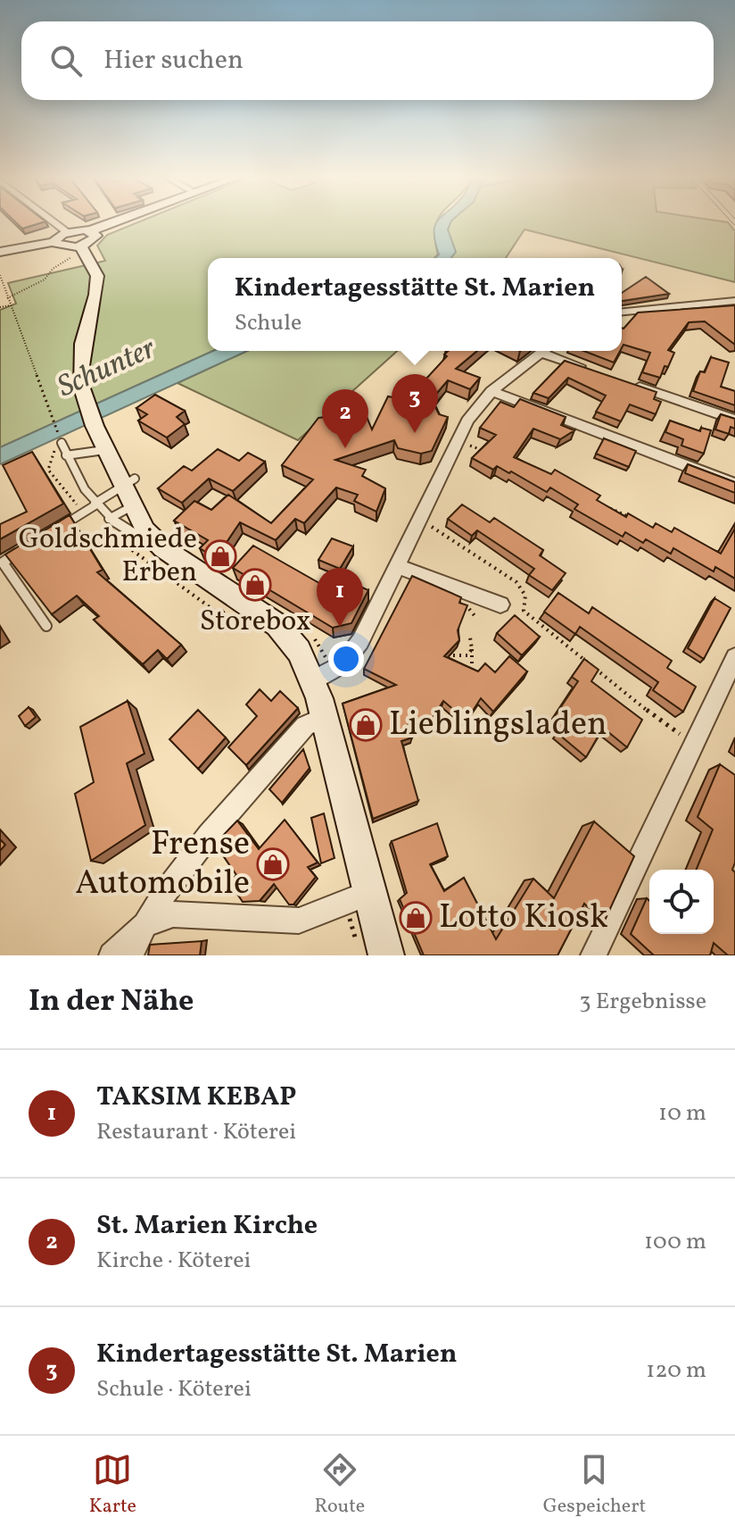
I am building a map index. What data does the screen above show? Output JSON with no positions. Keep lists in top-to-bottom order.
{
  "water": ["Schunter"],
  "places": {
    "shop": [
      "Goldschmiede Erben",
      "Storebox",
      "Lieblingsladen",
      "Frense Automobile",
      "Lotto Kiosk"
    ]
  },
  "page": {
    "search": "Hier suchen",
    "popup": ["Kindertagesstätte St. Marien", "Schule"],
    "pins": ["3", "2", "1"],
    "heading": ["In der Nähe", "3 Ergebnisse"],
    "list": [
      {
        "mark": "1",
        "name": "TAKSIM KEBAP",
        "note": "Restaurant · Köterei",
        "value": "10 m"
      },
      {
        "mark": "2",
        "name": "St. Marien Kirche",
        "note": "Kirche · Köterei",
        "value": "100 m"
      },
      {
        "mark": "3",
        "name": "Kindertagesstätte St. Marien",
        "note": "Schule · Köterei",
        "value": "120 m"
      }
    ],
    "nav": ["Karte", "Route", "Gespeichert"]
  }
}
